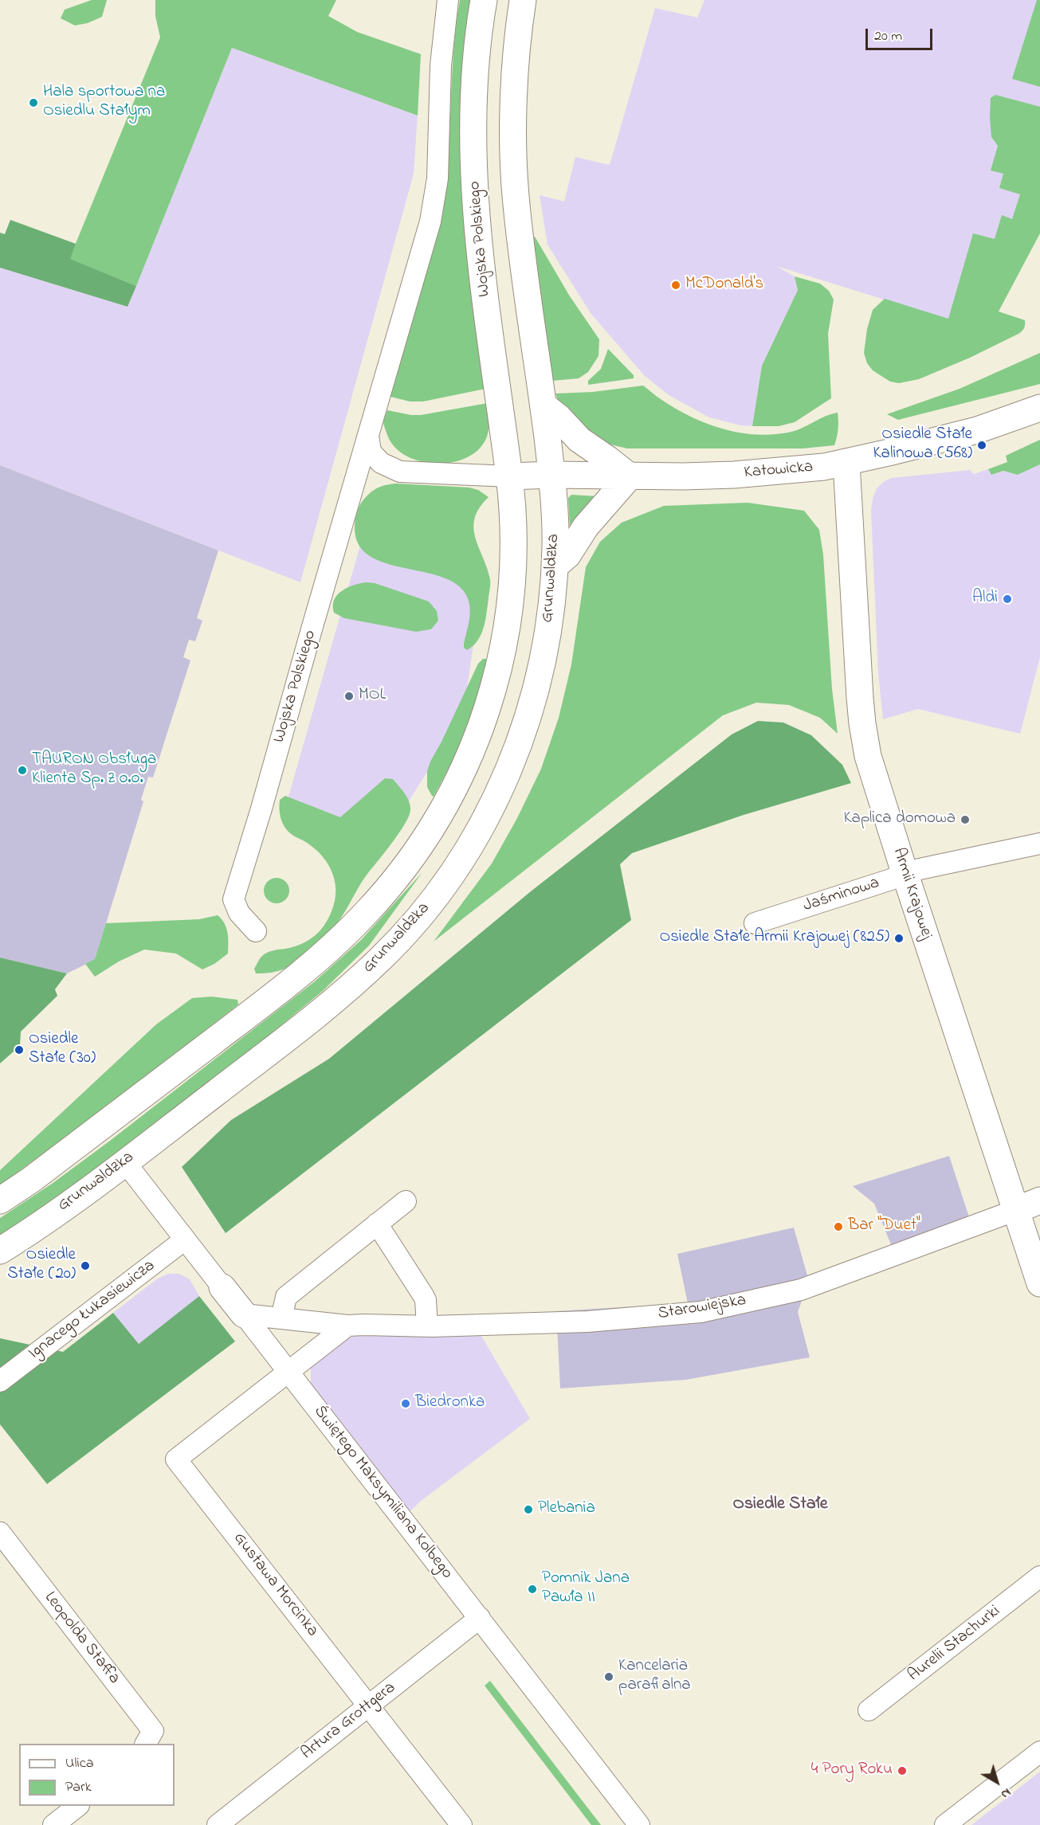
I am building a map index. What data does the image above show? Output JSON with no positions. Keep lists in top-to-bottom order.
{
  "streets": {
    "main road": [
      "Wojska Polskiego",
      "Katowicka",
      "Grunwaldzka",
      "Armii Krajowej",
      "Starowiejska",
      "Świętego Maksymiliana Kolbego"
    ],
    "street": [
      "Jaśminowa",
      "Ignacego Łukasiewicza",
      "Gustawa Morcinka",
      "Leopolda Staffa",
      "Aurelii Stachurki",
      "Artura Grottgera"
    ]
  },
  "crossings": [
    ["Wojska Polskiego", "Katowicka"],
    ["Katowicka", "Grunwaldzka"],
    ["Katowicka", "Armii Krajowej"],
    ["Grunwaldzka", "Świętego Maksymiliana Kolbego"],
    ["Armii Krajowej", "Jaśminowa"],
    ["Armii Krajowej", "Starowiejska"],
    ["Starowiejska", "Świętego Maksymiliana Kolbego"],
    ["Ignacego Łukasiewicza", "Świętego Maksymiliana Kolbego"],
    ["Świętego Maksymiliana Kolbego", "Gustawa Morcinka"],
    ["Świętego Maksymiliana Kolbego", "Artura Grottgera"],
    ["Gustawa Morcinka", "Artura Grottgera"]
  ],
  "districts": ["Osiedle Stałe"],
  "places": [
    "Hala sportowa na Osiedlu Stałym",
    "McDonald's",
    "Osiedle Stałe Kalinowa (568)",
    "Aldi",
    "MOL",
    "TAURON Obsługa Klienta Sp. z o.o.",
    "Kaplica domowa",
    "Osiedle Stałe Armii Krajowej (825)",
    "Osiedle Stałe (30)",
    "Bar \"Duet\"",
    "Osiedle Stałe (20)",
    "Biedronka",
    "Plebania",
    "Pomnik Jana Pawła II",
    "Kancelaria parafialna",
    "4 Pory Roku"
  ],
  "legend": ["Ulica", "Park"],
  "scale_bar": "20 m",
  "north": "bottom right"
}
